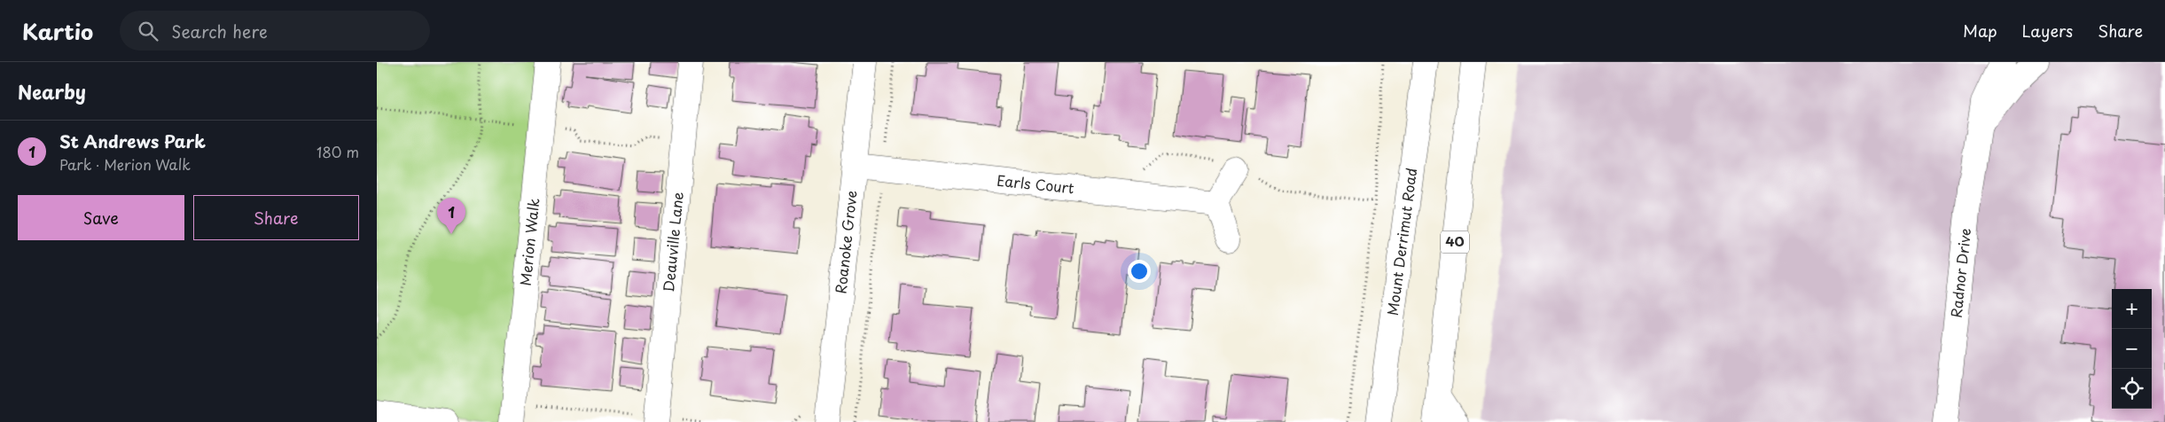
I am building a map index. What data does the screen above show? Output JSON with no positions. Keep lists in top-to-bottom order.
{
  "streets": {
    "street": [
      "Earls Court",
      "Merion Walk",
      "Deauville Lane",
      "Roanoke Grove",
      "Mount Derrimut Road",
      "40",
      "Radnor Drive"
    ]
  },
  "crossings": [
    ["Earls Court", "Roanoke Grove"]
  ],
  "page": {
    "header": "Kartio",
    "search": "Search here",
    "nav": ["Map", "Layers", "Share"],
    "heading": "Nearby",
    "list": [
      {
        "mark": "1",
        "name": "St Andrews Park",
        "note": "Park · Merion Walk",
        "value": "180 m"
      }
    ],
    "buttons": ["Save", "Share"],
    "pins": "1",
    "map_buttons": ["+", "−"]
  }
}
